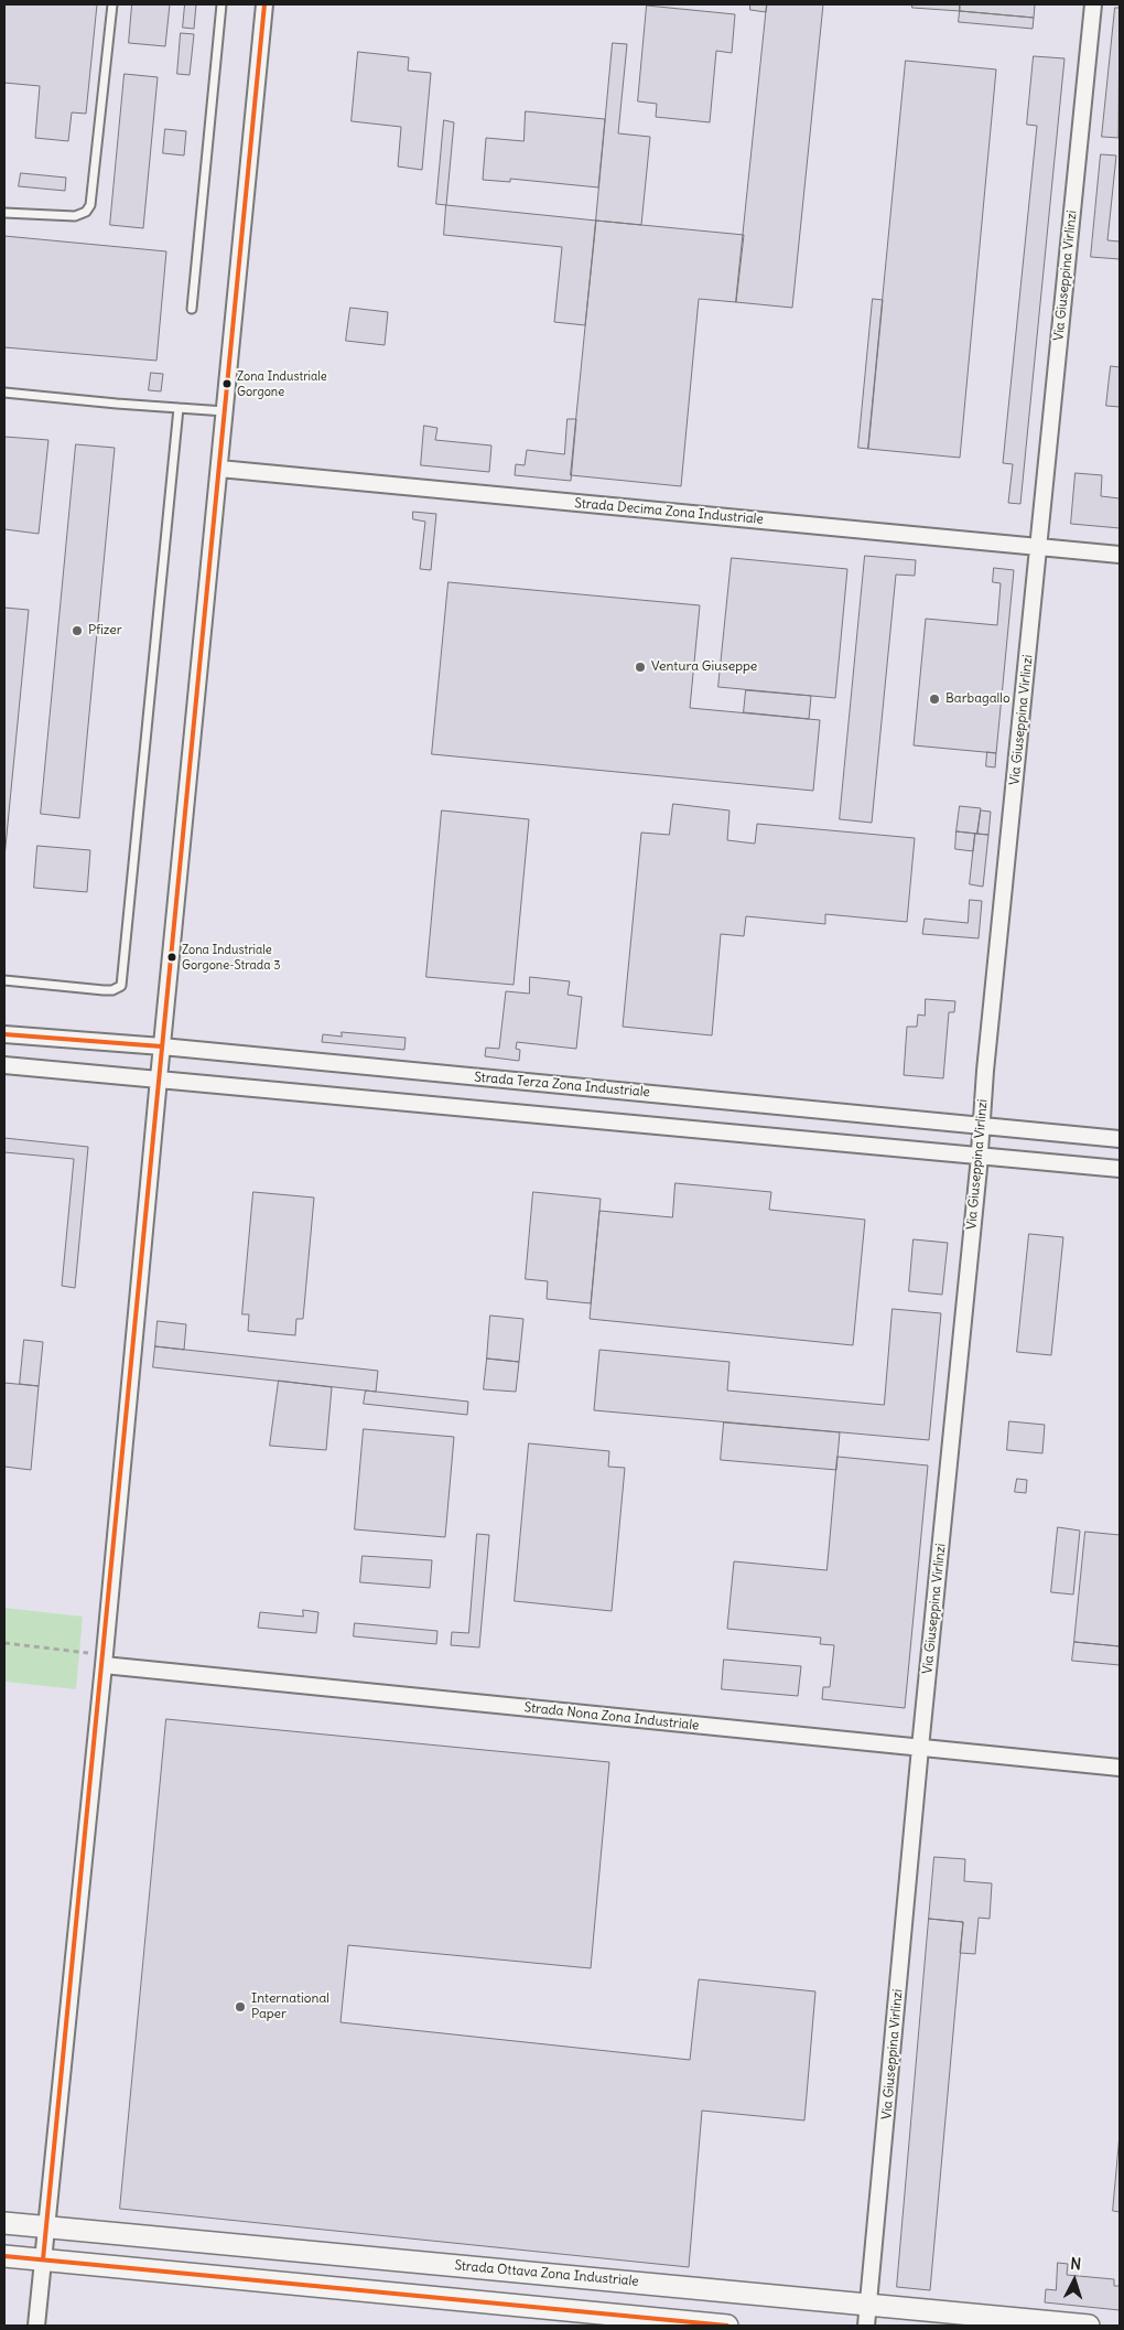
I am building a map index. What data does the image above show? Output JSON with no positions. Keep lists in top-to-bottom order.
{
  "streets": {
    "main road": ["Strada Ottava Zona Industriale"],
    "street": [
      "Via Giuseppina Virlinzi",
      "Strada Decima Zona Industriale",
      "Strada Terza Zona Industriale",
      "Strada Nona Zona Industriale"
    ]
  },
  "crossings": [
    ["Via Giuseppina Virlinzi", "Strada Decima Zona Industriale"],
    ["Via Giuseppina Virlinzi", "Strada Terza Zona Industriale"],
    ["Via Giuseppina Virlinzi", "Strada Nona Zona Industriale"],
    ["Via Giuseppina Virlinzi", "Strada Ottava Zona Industriale"]
  ],
  "places": [
    "Zona Industriale Gorgone",
    "Pfizer",
    "Ventura Giuseppe",
    "Barbagallo",
    "Zona Industriale Gorgone-Strada 3",
    "International Paper"
  ],
  "north": "top"
}
